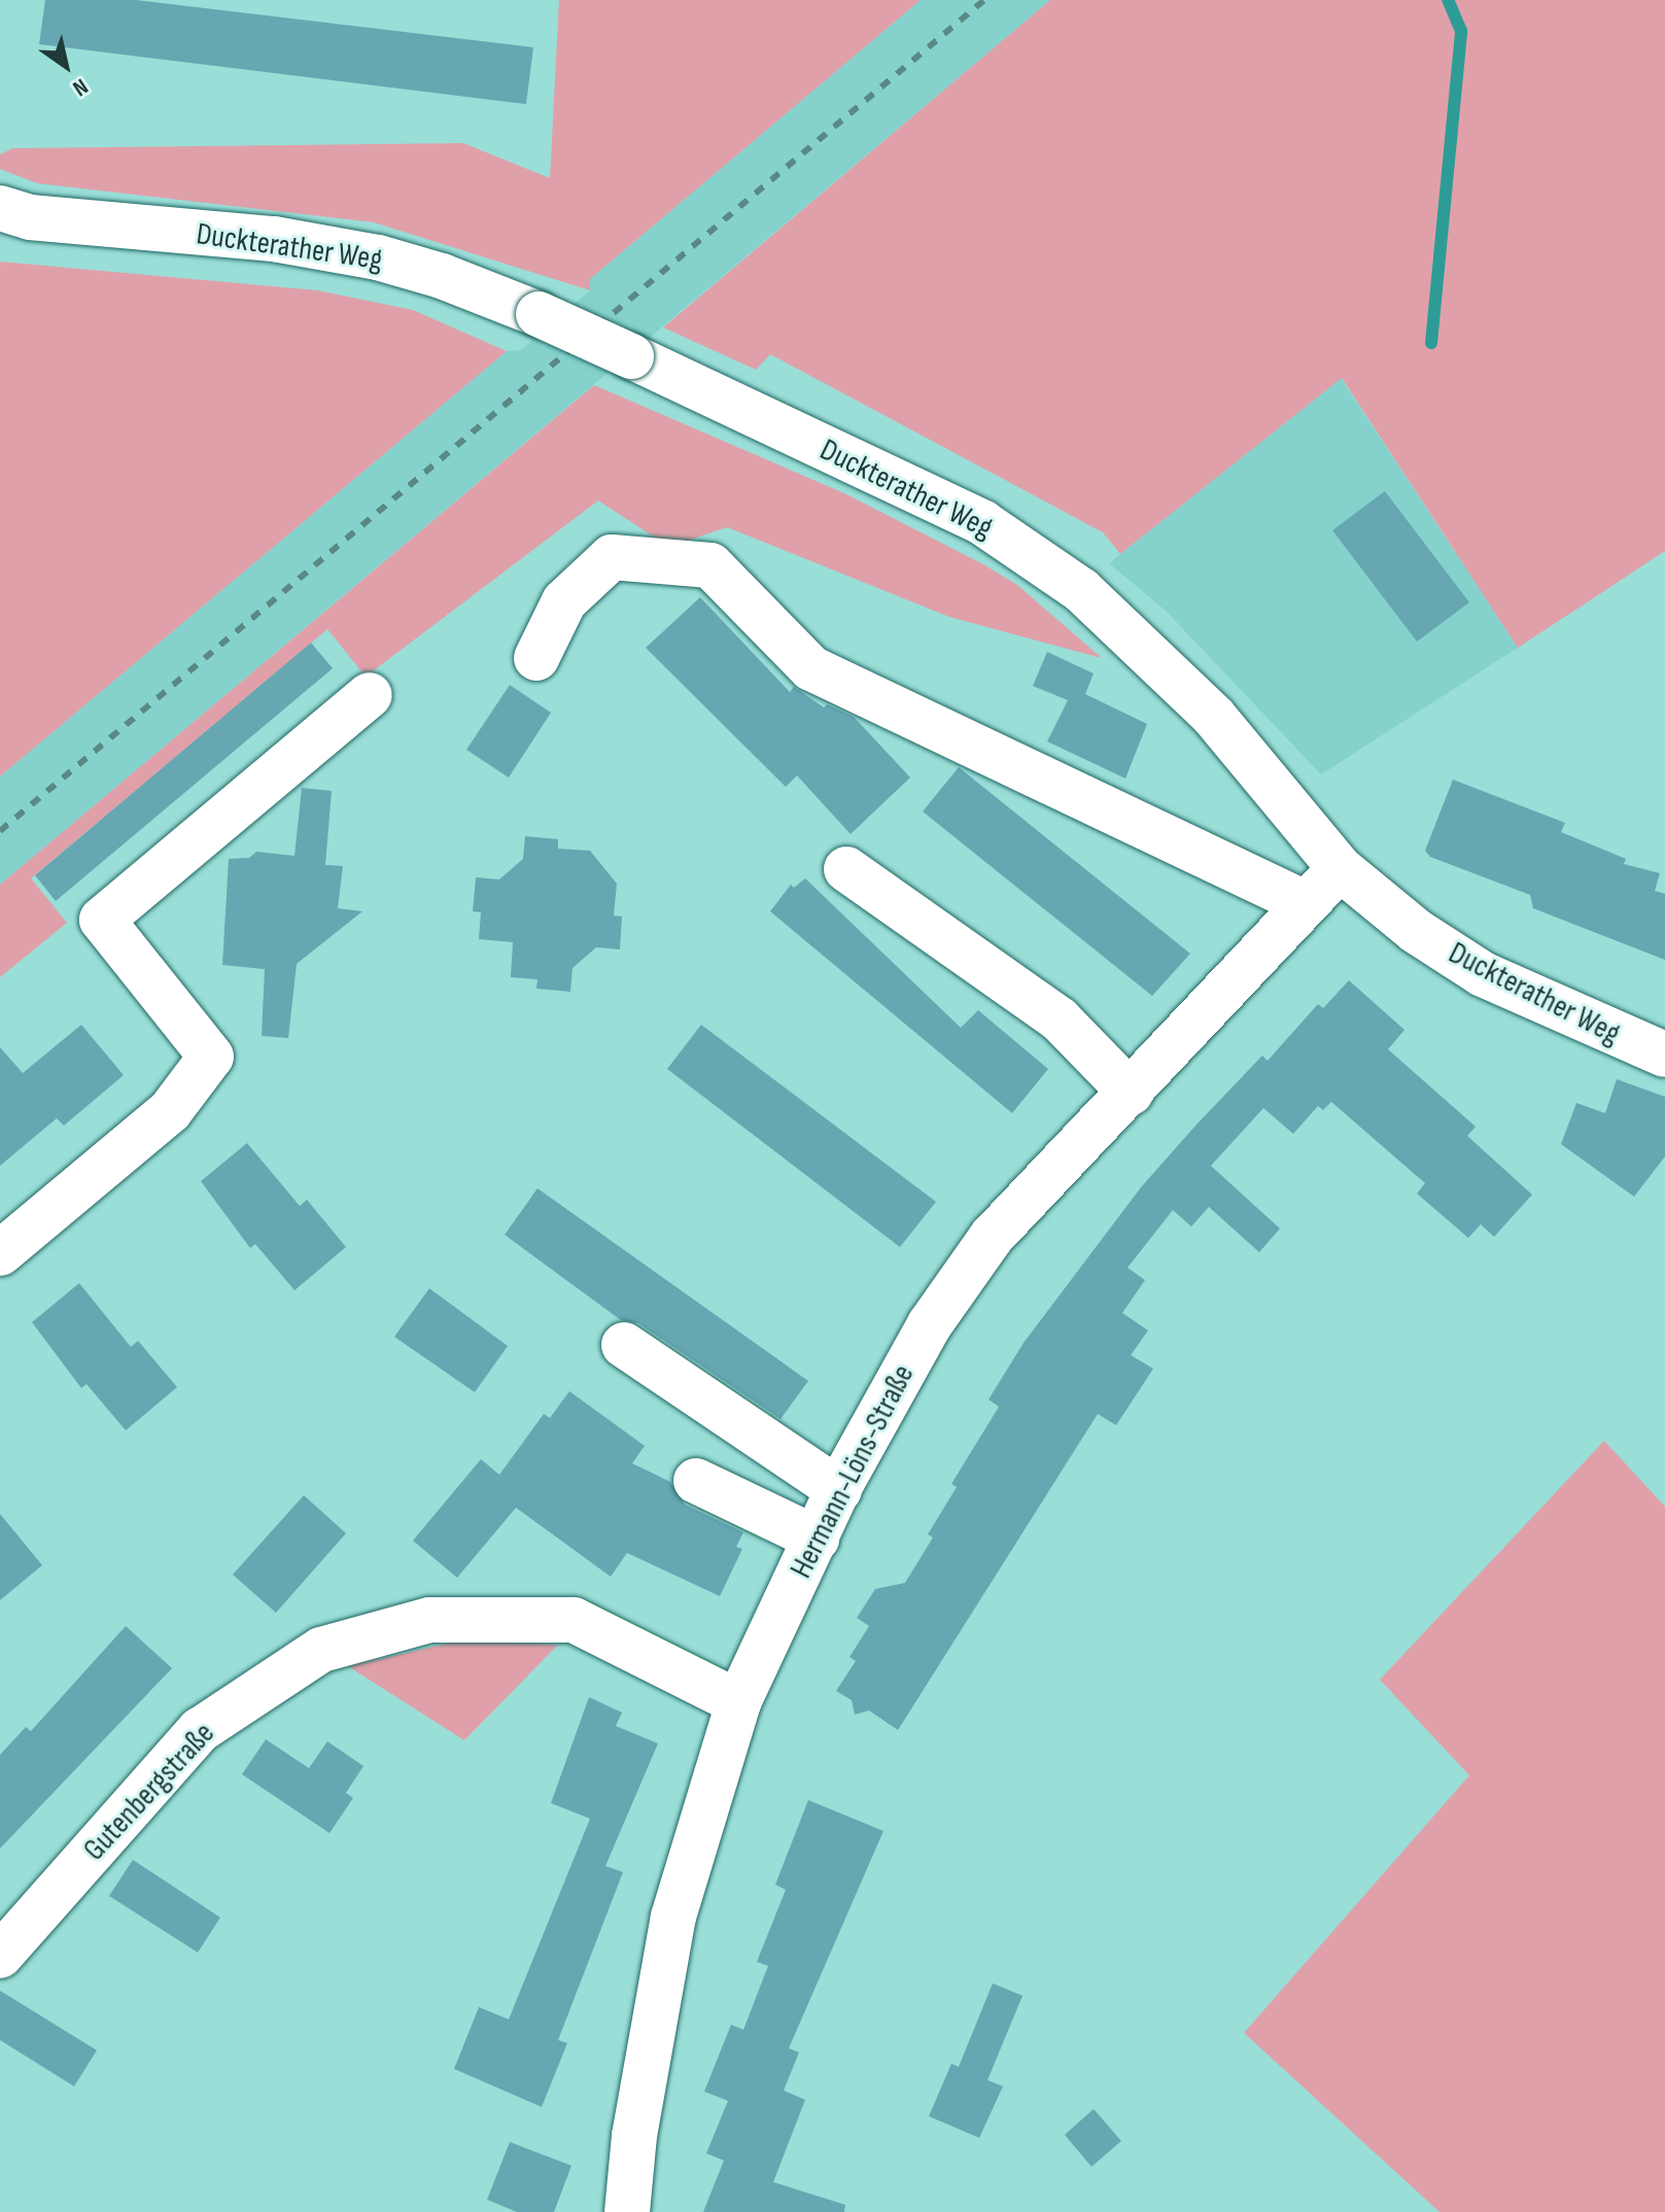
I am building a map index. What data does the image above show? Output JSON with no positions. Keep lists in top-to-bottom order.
{
  "streets": {
    "street": ["Duckterather Weg", "Hermann-Löns-Straße", "Gutenbergstraße"]
  },
  "crossings": [
    ["Duckterather Weg", "Hermann-Löns-Straße"],
    ["Hermann-Löns-Straße", "Gutenbergstraße"]
  ],
  "north": "bottom right"
}
